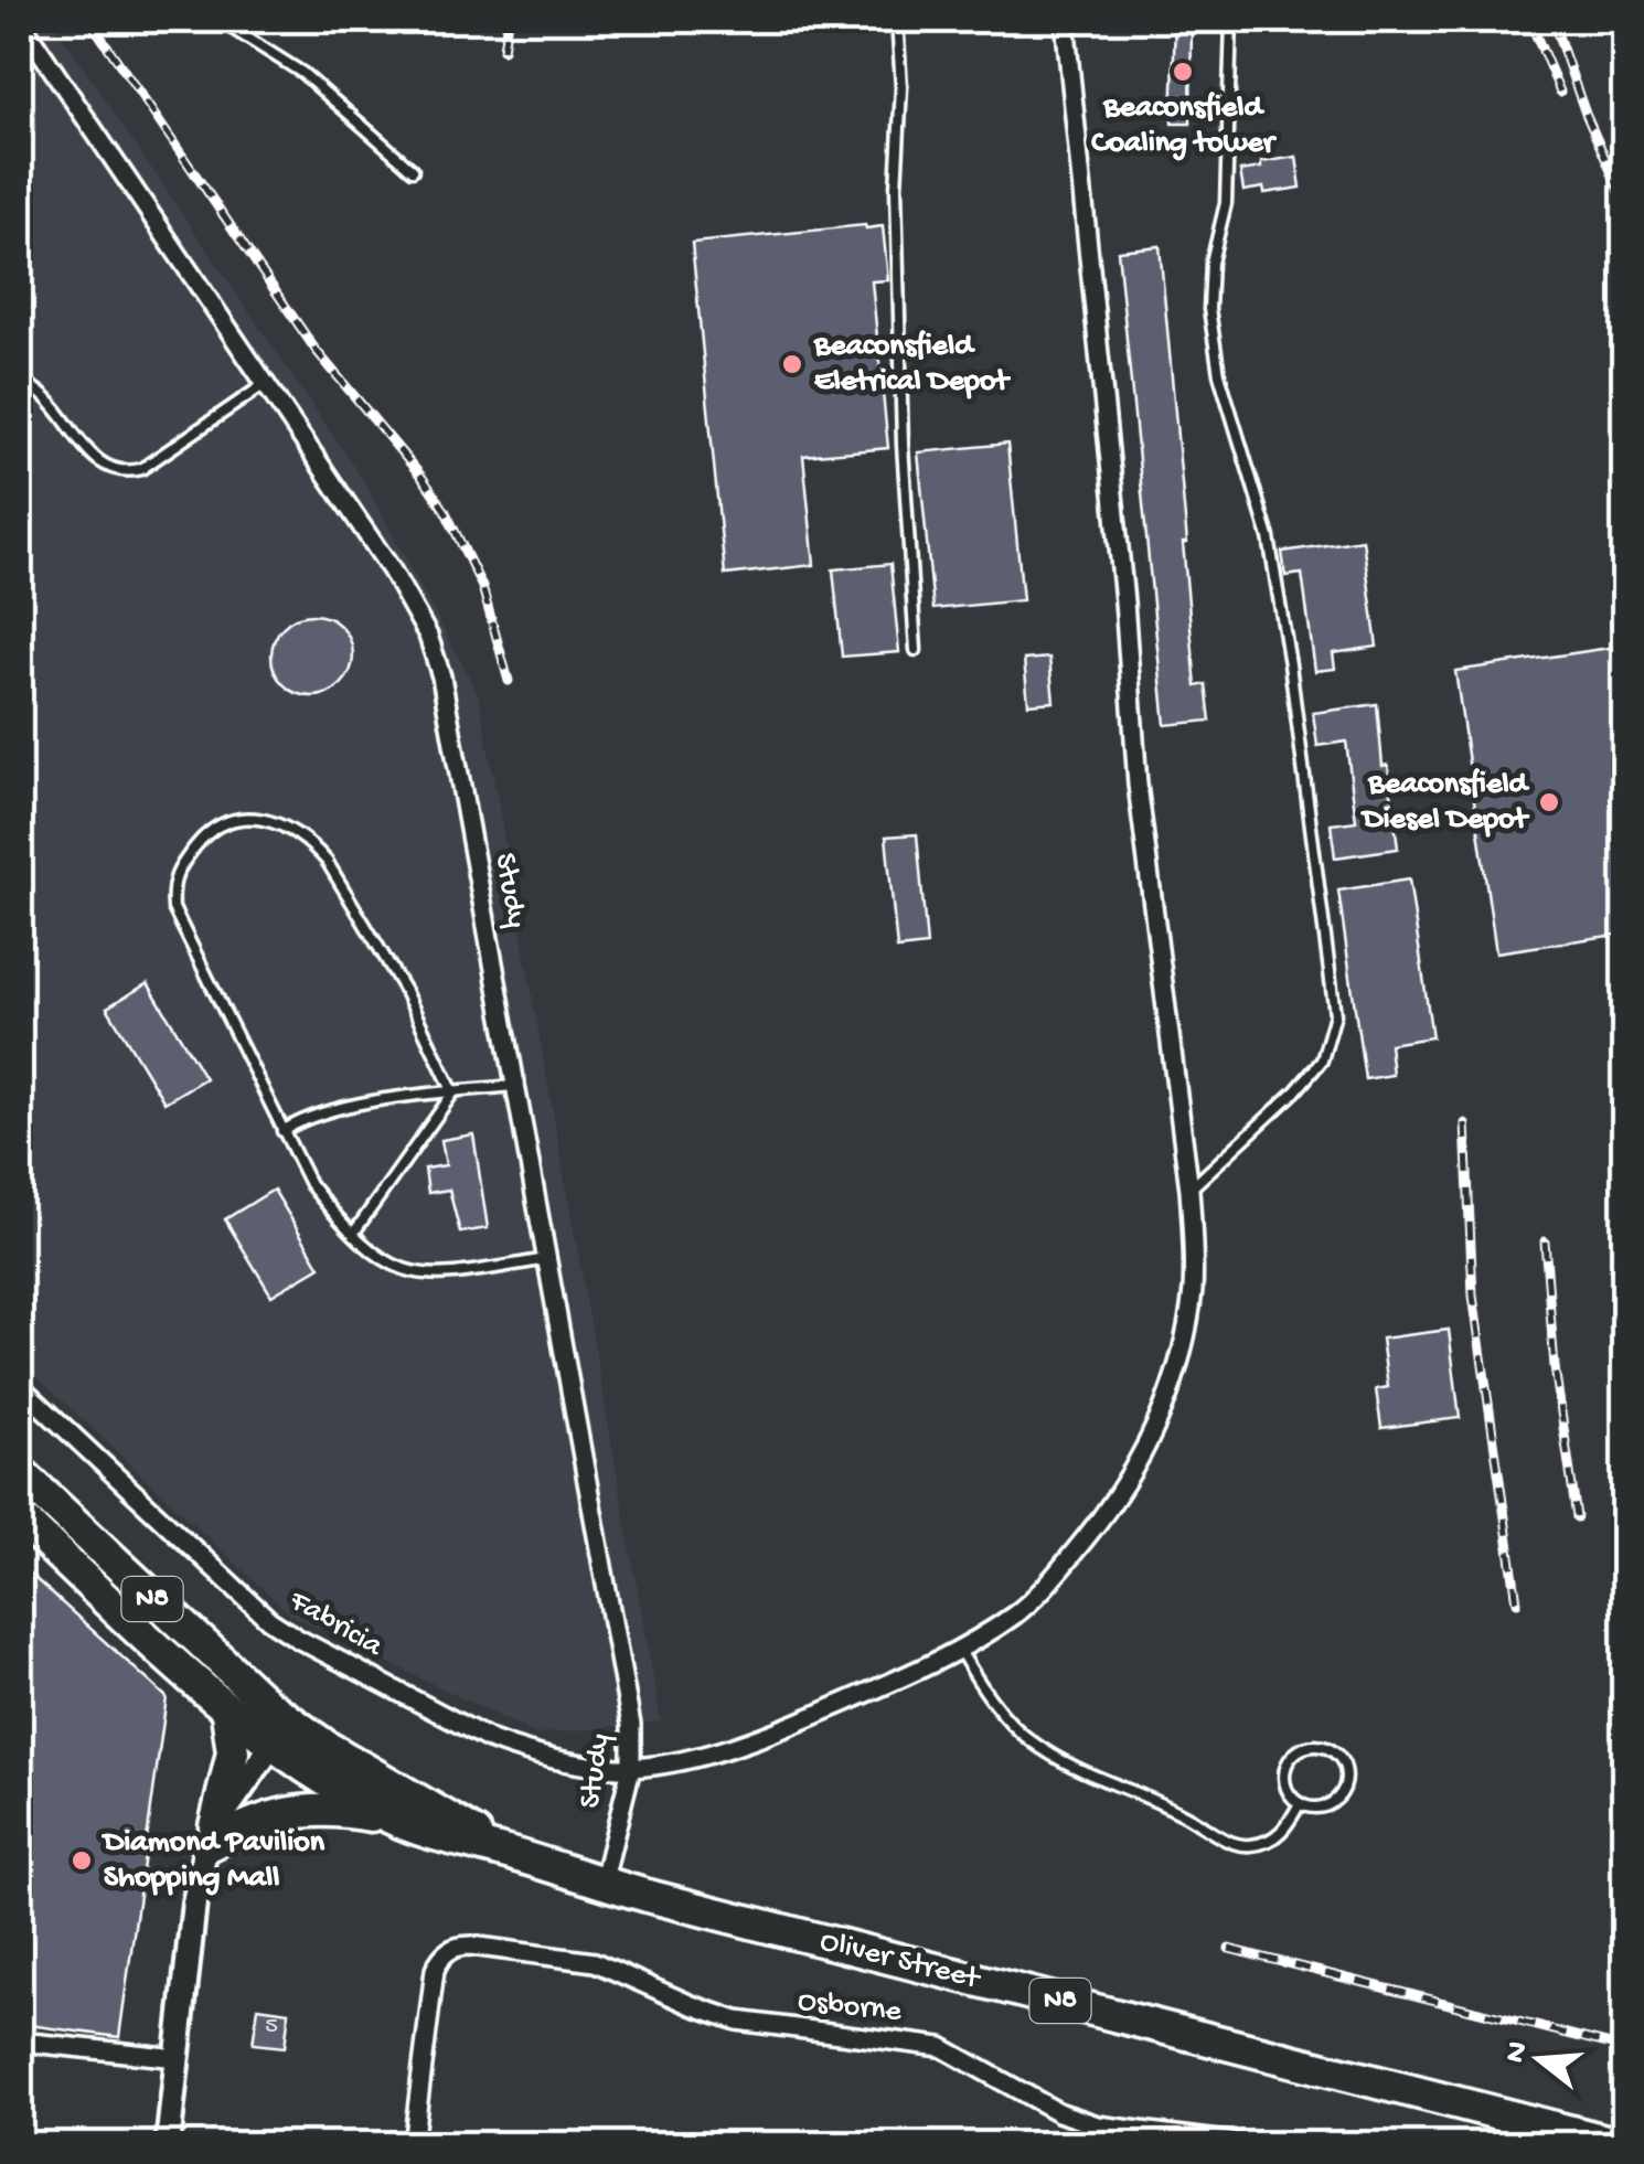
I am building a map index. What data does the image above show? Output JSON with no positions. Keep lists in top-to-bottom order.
{
  "streets": {
    "highway": ["N8", "Oliver Street"],
    "street": ["Study", "Fabricia", "Osborne"]
  },
  "crossings": [
    ["Study", "Fabricia"],
    ["Study", "Oliver Street"]
  ],
  "places": [
    "Beaconsfield Coaling tower",
    "Beaconsfield Eletrical Depot",
    "Beaconsfield Diesel Depot",
    "Diamond Pavilion Shopping Mall"
  ],
  "house_numbers": ["5"],
  "north": "left"
}
